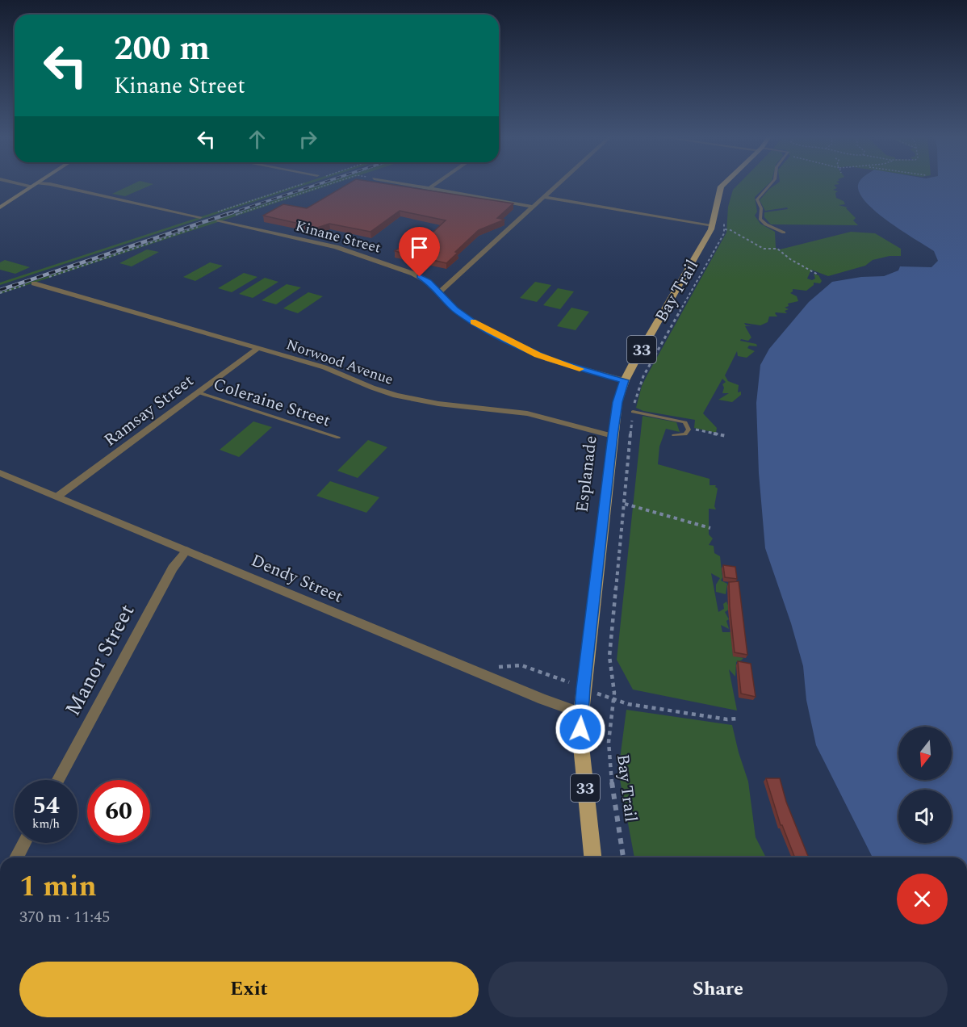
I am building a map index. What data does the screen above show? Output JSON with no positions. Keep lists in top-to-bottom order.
{
  "streets": {
    "main road": ["33", "Esplanade"],
    "street": [
      "Kinane Street",
      "Norwood Avenue",
      "Ramsay Street",
      "Dendy Street",
      "Manor Street"
    ],
    "lane": ["Coleraine Street"],
    "path": ["Bay Trail"]
  },
  "crossings": [
    ["Kinane Street", "Esplanade"],
    ["Norwood Avenue", "Ramsay Street"],
    ["Norwood Avenue", "Esplanade"],
    ["Coleraine Street", "Ramsay Street"],
    ["Ramsay Street", "Dendy Street"],
    ["Esplanade", "Dendy Street"],
    ["Dendy Street", "Manor Street"]
  ],
  "north": "bottom",
  "page": {
    "turn": ["200 m", "Kinane Street"],
    "speed": "54 km/h",
    "limit": "60",
    "heading": ["1 min", "370 m · 11:45"],
    "buttons": ["Exit", "Share"]
  }
}
